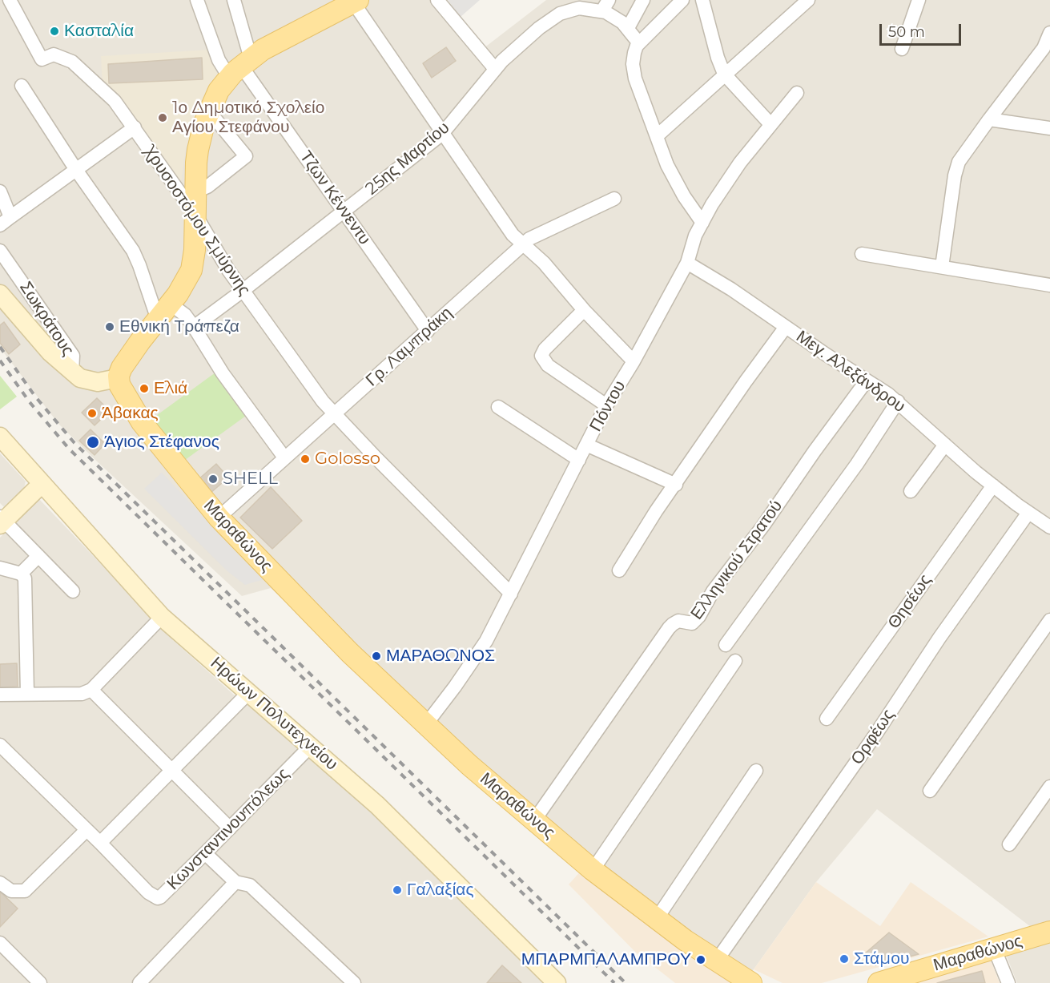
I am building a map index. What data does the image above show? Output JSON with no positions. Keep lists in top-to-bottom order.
{
  "streets": {
    "main road": ["Μαραθώνος"],
    "street": [
      "25ης Μαρτίου",
      "Τζων Κέννεντυ",
      "Χρυσοστόμου Σμύρνης",
      "Σωκράτους",
      "Γρ. Λαμπράκη",
      "Μεγ. Αλεξάνδρου",
      "Πόντου",
      "Ελληνικού Στρατού",
      "Θησέως",
      "Ηρώων Πολυτεχνείου",
      "Ορφέως",
      "Κωνσταντινουπόλεως"
    ]
  },
  "crossings": [
    ["25ης Μαρτίου", "Τζων Κέννεντυ"],
    ["25ης Μαρτίου", "Χρυσοστόμου Σμύρνης"],
    ["Τζων Κέννεντυ", "Γρ. Λαμπράκη"],
    ["Χρυσοστόμου Σμύρνης", "Γρ. Λαμπράκη"],
    ["Χρυσοστόμου Σμύρνης", "Πόντου"],
    ["Σωκράτους", "Μαραθώνος"],
    ["Γρ. Λαμπράκη", "Μαραθώνος"],
    ["Μεγ. Αλεξάνδρου", "Πόντου"],
    ["Μεγ. Αλεξάνδρου", "Ελληνικού Στρατού"],
    ["Μεγ. Αλεξάνδρου", "Θησέως"],
    ["Μεγ. Αλεξάνδρου", "Ορφέως"],
    ["Πόντου", "Μαραθώνος"],
    ["Μαραθώνος", "Ελληνικού Στρατού"],
    ["Μαραθώνος", "Ορφέως"],
    ["Ηρώων Πολυτεχνείου", "Κωνσταντινουπόλεως"]
  ],
  "places": [
    "Κασταλία",
    "1ο Δημοτικό Σχολείο Αγίου Στεφάνου",
    "Εθνική Τράπεζα",
    "Ελιά",
    "Άβακας",
    "Άγιος Στέφανος",
    "Golosso",
    "SHELL",
    "ΜΑΡΑΘΩΝΟΣ",
    "Γαλαξίας",
    "Στάμου",
    "ΜΠΑΡΜΠΑΛΑΜΠΡΟΥ"
  ],
  "scale_bar": "50 m"
}
